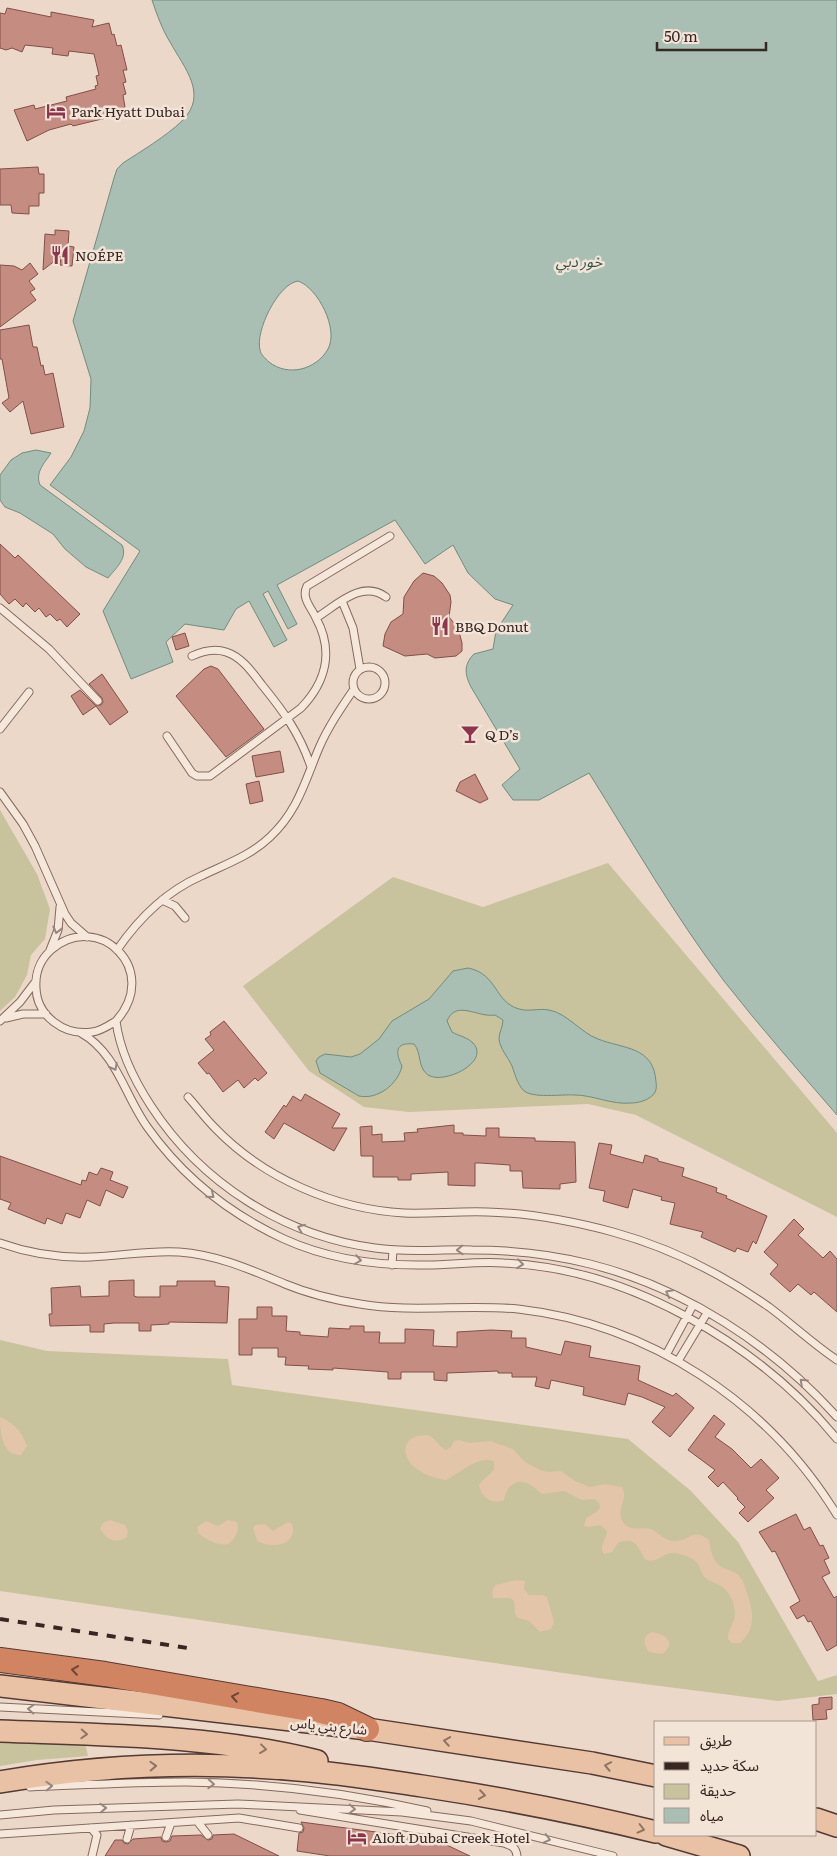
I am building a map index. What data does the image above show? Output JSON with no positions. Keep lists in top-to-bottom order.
{
  "streets": {
    "main road": ["شارع بني ياس"]
  },
  "water": ["خور دبي"],
  "places": {
    "hotel": ["Park Hyatt Dubai", "Aloft Dubai Creek Hotel"],
    "restaurant": ["NOÉPE", "BBQ Donut"],
    "bar": ["Q D’s"]
  },
  "legend": [
    "طريق",
    "سكة حديد",
    "حديقة",
    "مياه"
  ],
  "scale_bar": "50 m"
}
